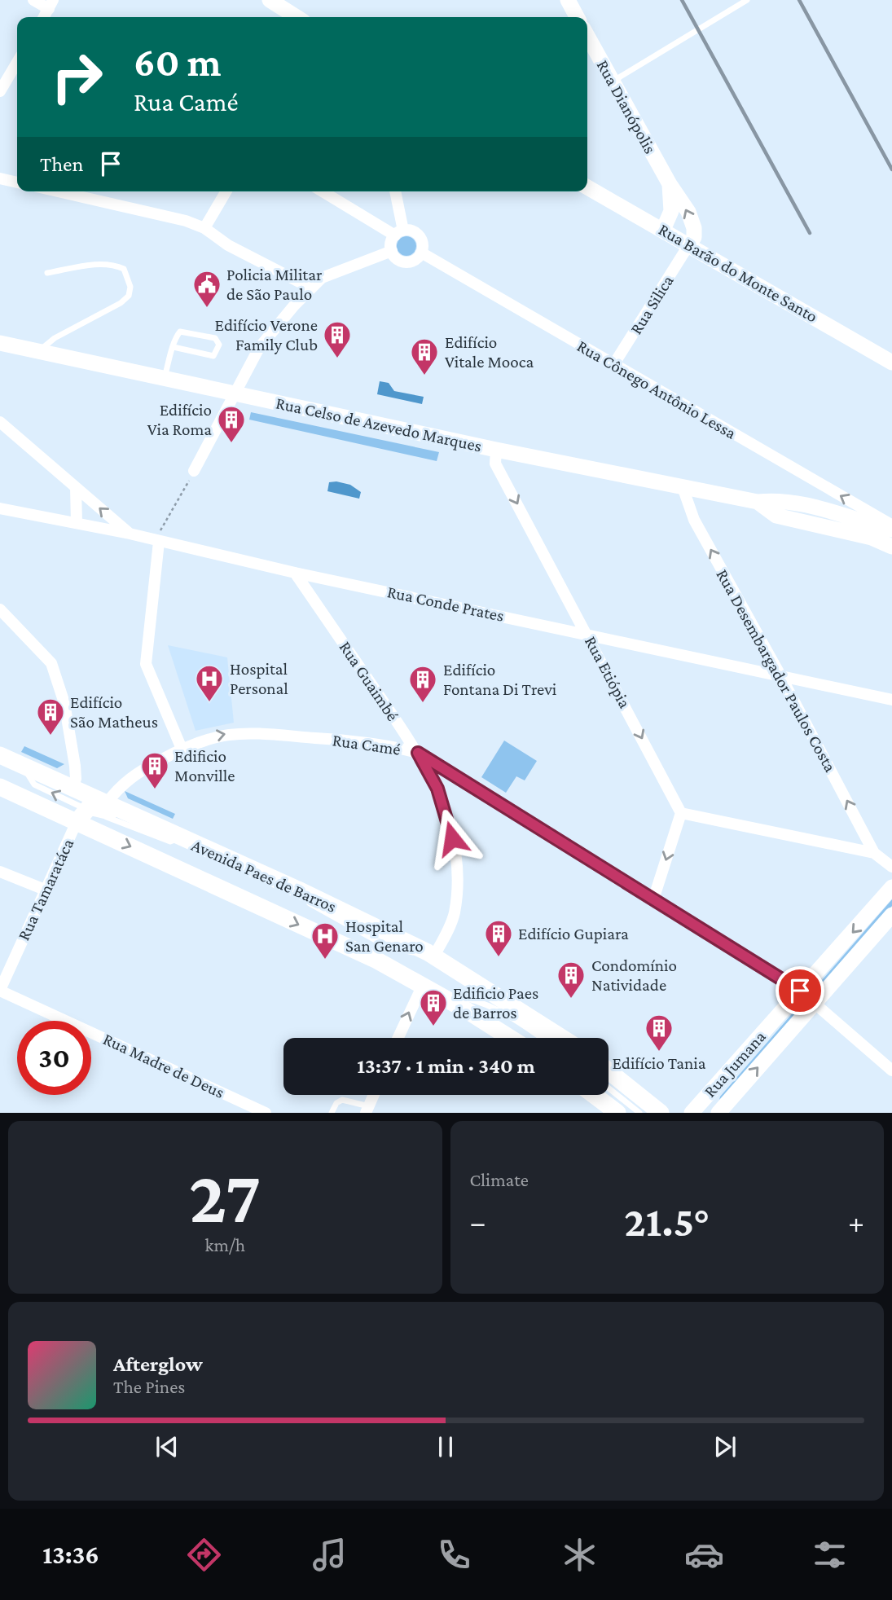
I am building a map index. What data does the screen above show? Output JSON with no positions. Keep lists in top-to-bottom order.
{
  "streets": {
    "main road": [
      "Rua Dianópolis",
      "Rua Barão do Monte Santo",
      "Rua Celso de Azevedo Marques",
      "Avenida Paes de Barros",
      "Rua Jumana"
    ],
    "street": [
      "Rua Silica",
      "Rua Cônego Antônio Lessa",
      "Rua Conde Prates",
      "Rua Desembargador Paulos Costa",
      "Rua Etiópia",
      "Rua Guaimbé",
      "Rua Camé",
      "Rua Tamaratáca",
      "Rua Madre de Deus"
    ]
  },
  "crossings": [
    ["Rua Dianópolis", "Rua Barão do Monte Santo"],
    ["Rua Dianópolis", "Rua Silica"],
    ["Rua Barão do Monte Santo", "Rua Silica"],
    ["Rua Silica", "Rua Cônego Antônio Lessa"],
    ["Rua Celso de Azevedo Marques", "Rua Desembargador Paulos Costa"],
    ["Rua Celso de Azevedo Marques", "Rua Etiópia"],
    ["Rua Conde Prates", "Rua Desembargador Paulos Costa"],
    ["Rua Conde Prates", "Rua Etiópia"],
    ["Rua Conde Prates", "Rua Guaimbé"],
    ["Rua Guaimbé", "Rua Camé"],
    ["Rua Guaimbé", "Avenida Paes de Barros"],
    ["Rua Camé", "Avenida Paes de Barros"],
    ["Rua Camé", "Rua Jumana"],
    ["Avenida Paes de Barros", "Rua Tamaratáca"],
    ["Rua Tamaratáca", "Rua Madre de Deus"]
  ],
  "one_way": ["Rua Cônego Antônio Lessa", "Rua Desembargador Paulos Costa", "Rua Etiópia"],
  "places": {
    "public building": ["Policia Militar de São Paulo"],
    "building": [
      "Edifício Verone Family Club",
      "Edifício Vitale Mooca",
      "Edifício Via Roma",
      "Edifício Fontana Di Trevi",
      "Edifício São Matheus",
      "Edificio Monville",
      "Edifício Gupiara",
      "Condomínio Natividade",
      "Edificio Paes de Barros",
      "Edifício Tania"
    ],
    "hospital": ["Hospital Personal", "Hospital San Genaro"]
  },
  "page": {
    "turn": ["60 m", "Rua Camé"],
    "then": "Then",
    "limit": "30",
    "trip": "13:37 · 1 min · 340 m",
    "tile": [
      ["27", "km/h"],
      "Climate"
    ],
    "heat": ["−", "21.5°", "+"],
    "song": ["Afterglow", "The Pines"],
    "tabs": "13:36"
  }
}
